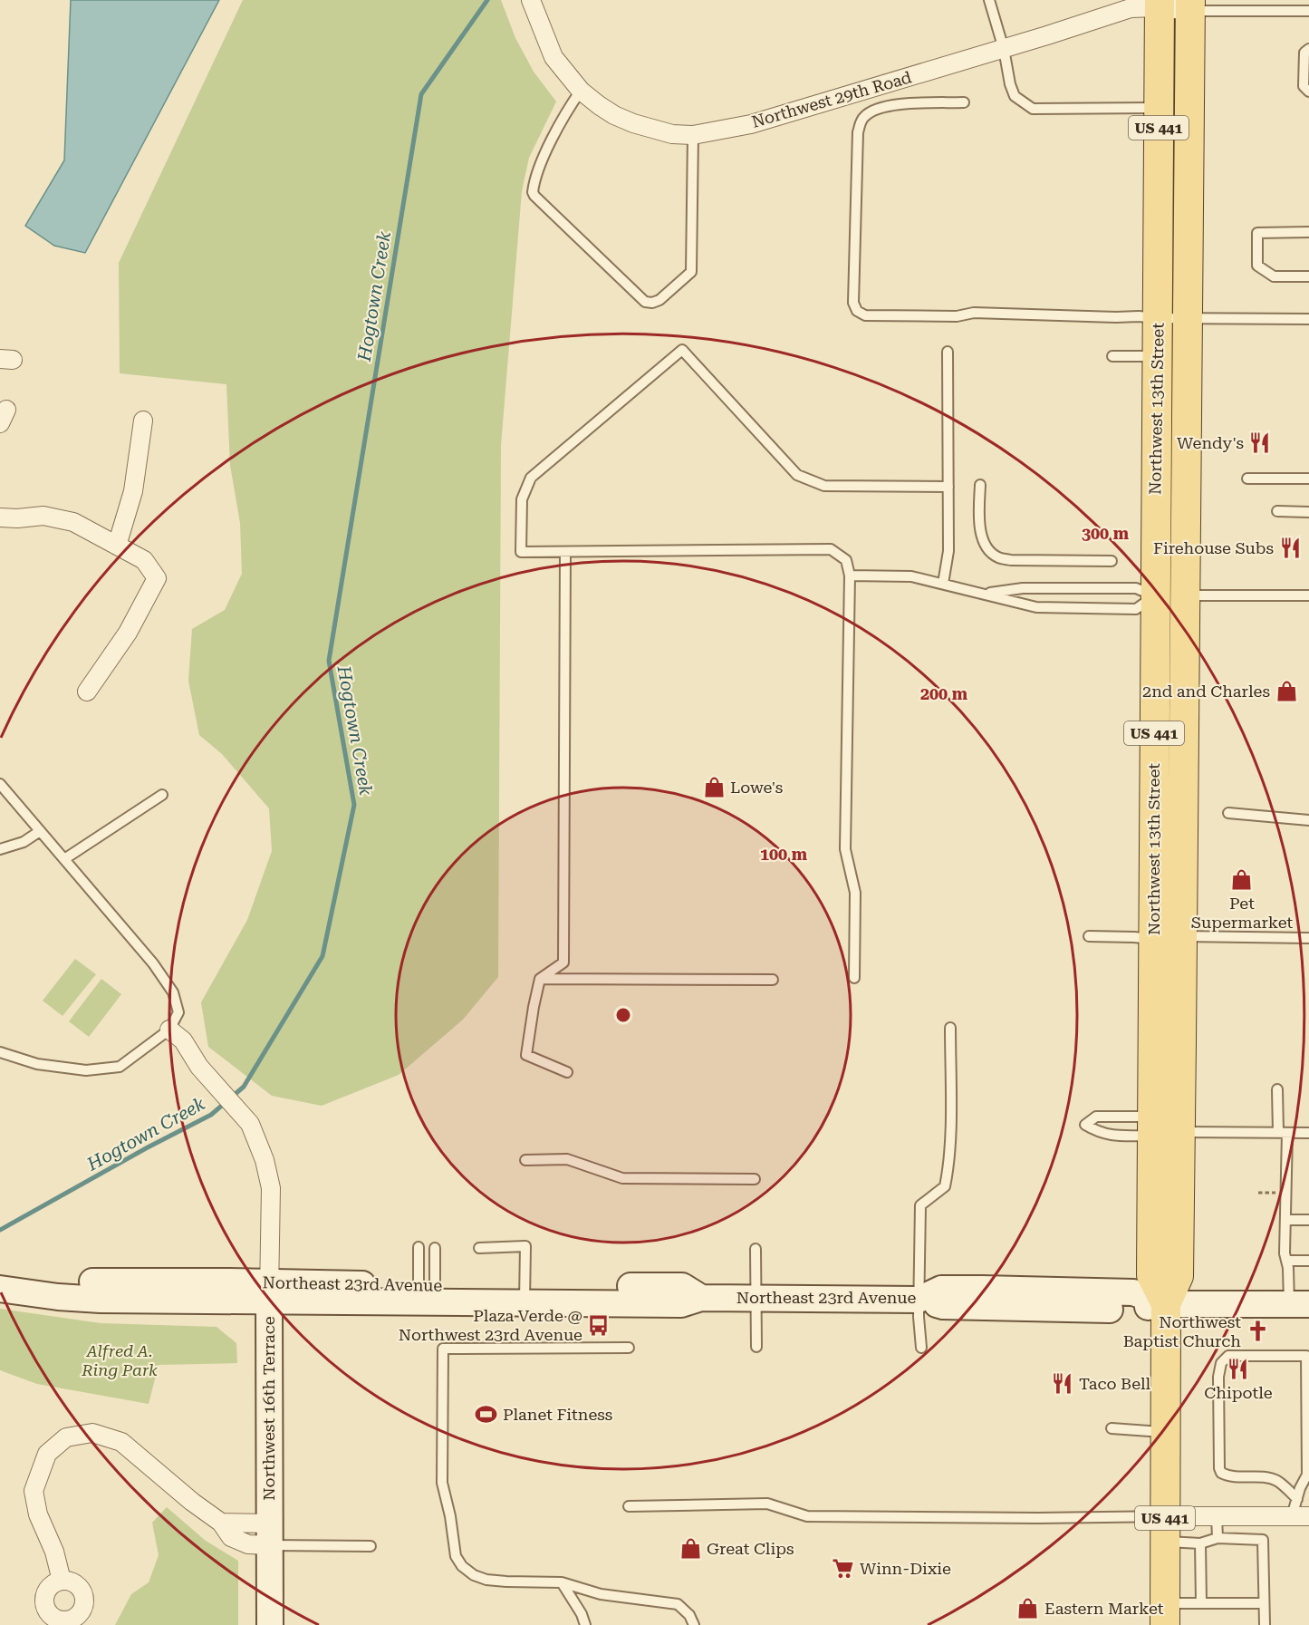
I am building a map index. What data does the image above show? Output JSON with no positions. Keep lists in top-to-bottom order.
{
  "streets": {
    "main road": ["US 441", "Northwest 13th Street"],
    "street": ["Northwest 29th Road", "Northeast 23rd Avenue", "Northwest 16th Terrace"]
  },
  "crossings": [
    ["Northwest 29th Road", "Northwest 13th Street"],
    ["Northwest 13th Street", "Northeast 23rd Avenue"],
    ["Northeast 23rd Avenue", "Northwest 16th Terrace"]
  ],
  "water": ["Hogtown Creek"],
  "parks": ["Alfred A. Ring Park"],
  "places": {
    "restaurant": [
      "Wendy's",
      "Firehouse Subs",
      "Chipotle",
      "Taco Bell"
    ],
    "shop": [
      "2nd and Charles",
      "Lowe's",
      "Pet Supermarket",
      "Great Clips",
      "Eastern Market"
    ],
    "bus stop": ["Plaza Verde @ Northwest 23rd Avenue"],
    "church": ["Northwest Baptist Church"],
    "sports": ["Planet Fitness"],
    "supermarket": ["Winn-Dixie"]
  },
  "rings": ["300 m", "200 m", "100 m"]
}
